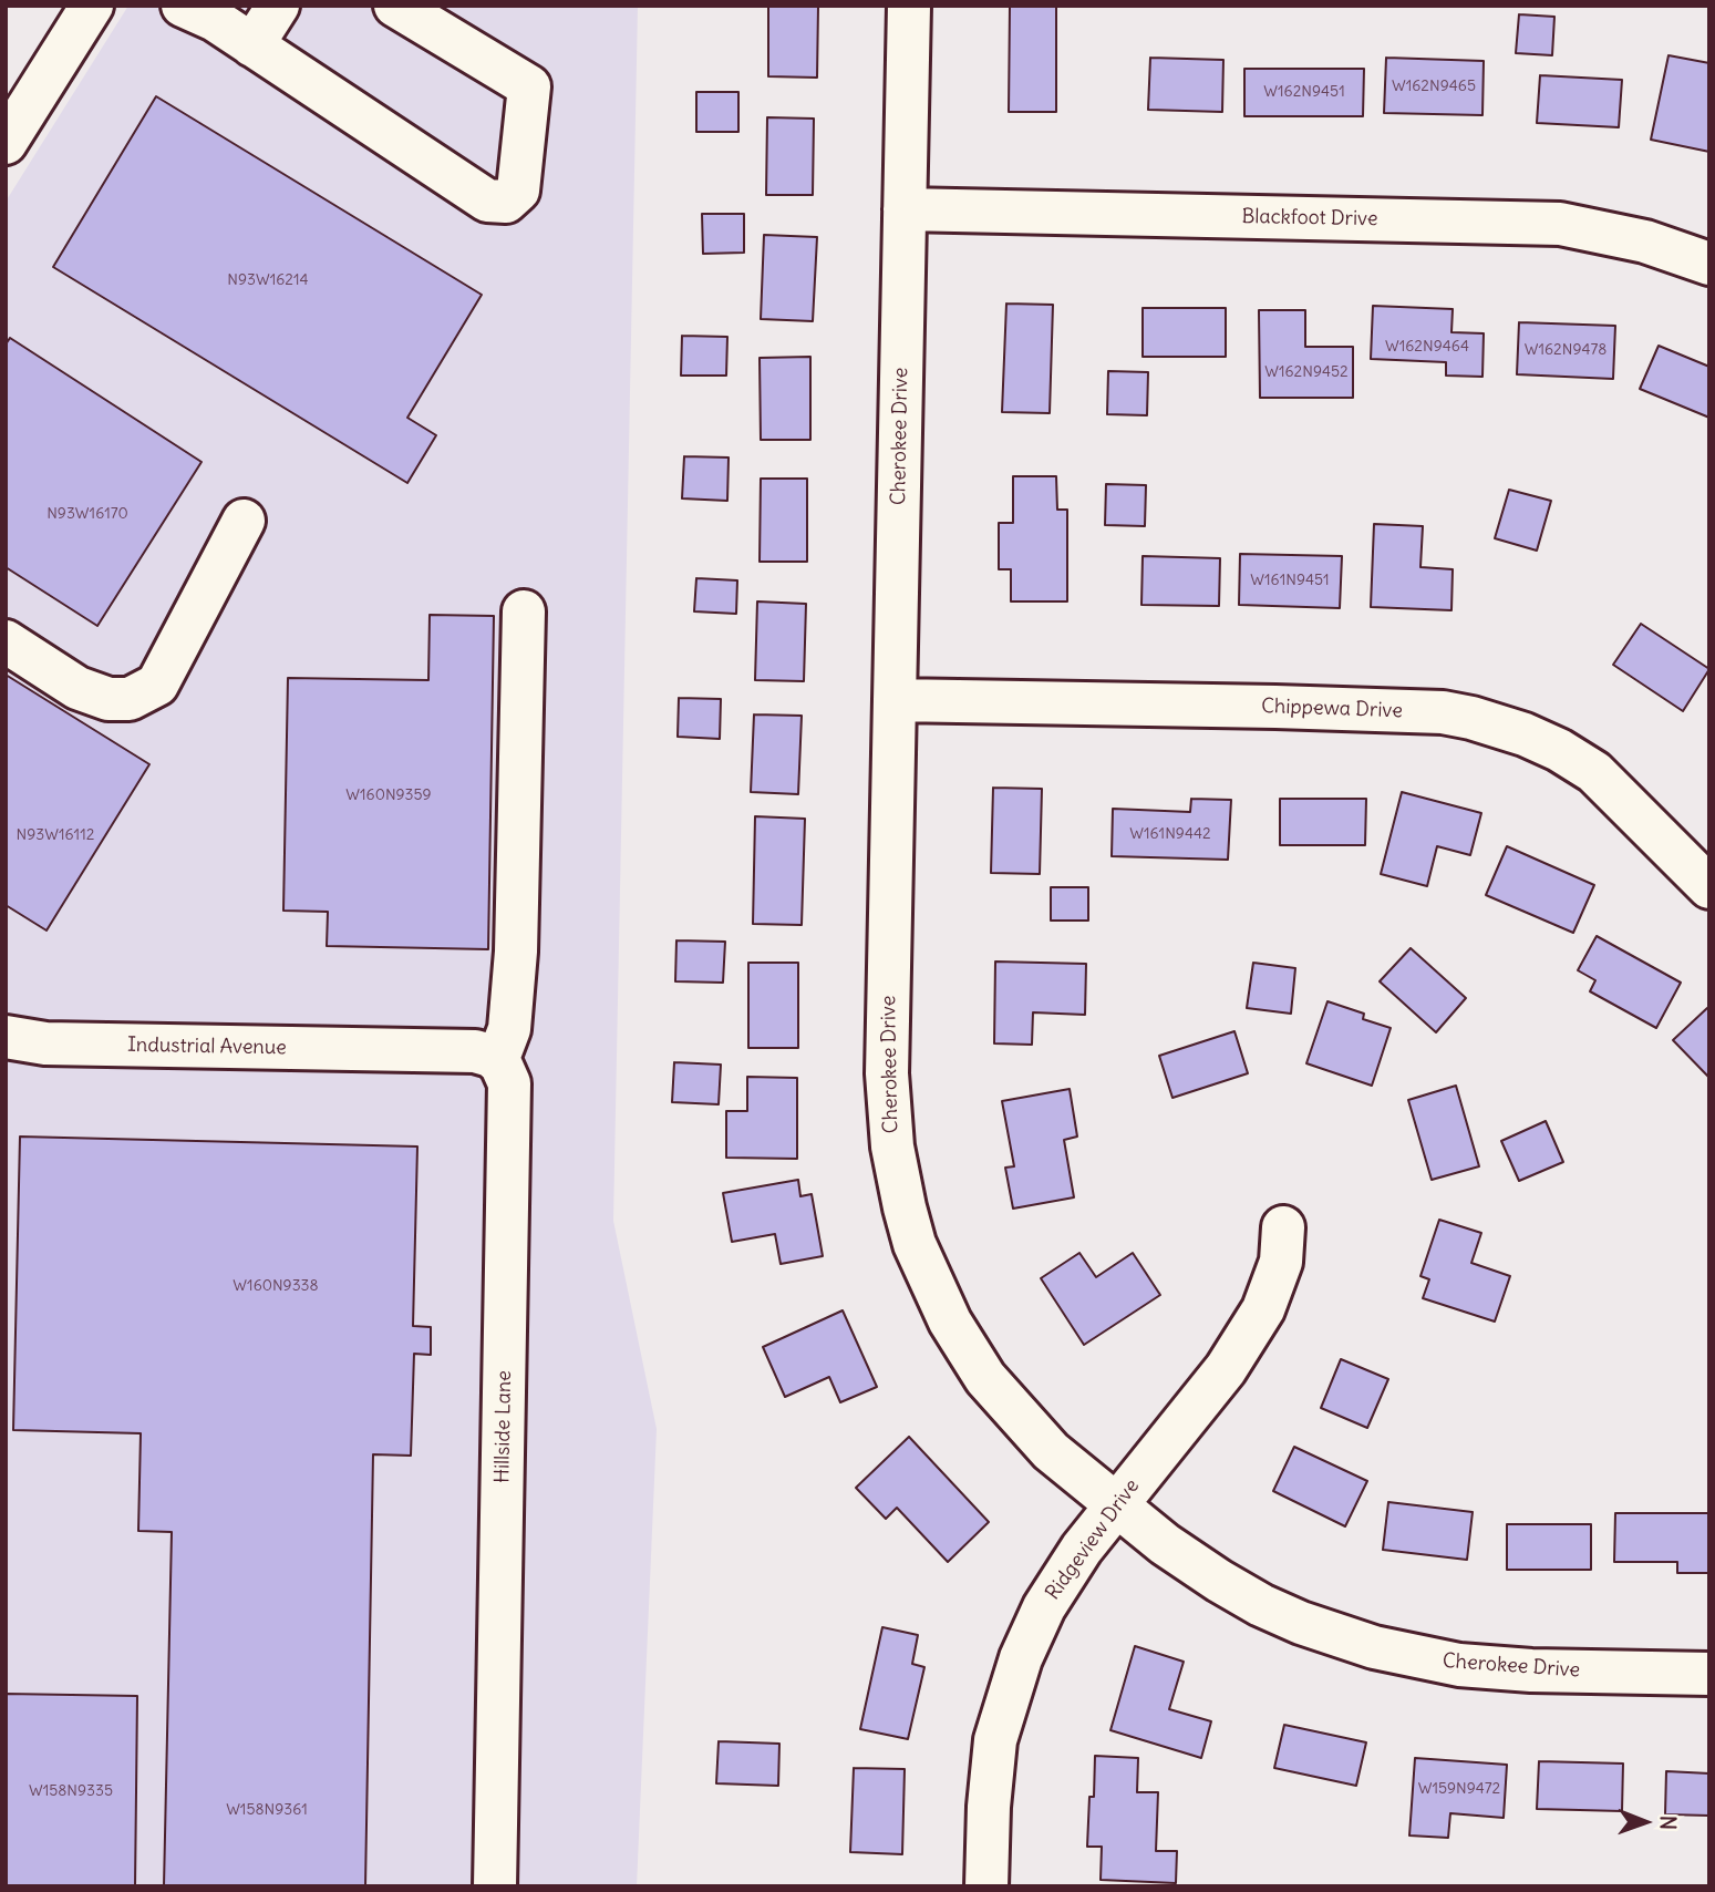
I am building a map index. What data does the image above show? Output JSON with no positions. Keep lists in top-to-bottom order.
{
  "streets": {
    "street": [
      "Blackfoot Drive",
      "Cherokee Drive",
      "Chippewa Drive",
      "Industrial Avenue",
      "Hillside Lane",
      "Ridgeview Drive"
    ]
  },
  "crossings": [
    ["Blackfoot Drive", "Cherokee Drive"],
    ["Cherokee Drive", "Chippewa Drive"],
    ["Cherokee Drive", "Ridgeview Drive"],
    ["Industrial Avenue", "Hillside Lane"]
  ],
  "house_numbers": [
    "W162N9465",
    "W162N9451",
    "N93W16214",
    "W162N9464",
    "W162N9478",
    "W162N9452",
    "N93W16170",
    "W161N9451",
    "W160N9359",
    "W161N9442",
    "N93W16112",
    "W160N9338",
    "W159N9472",
    "W158N9335",
    "W158N9361"
  ],
  "north": "right"
}
